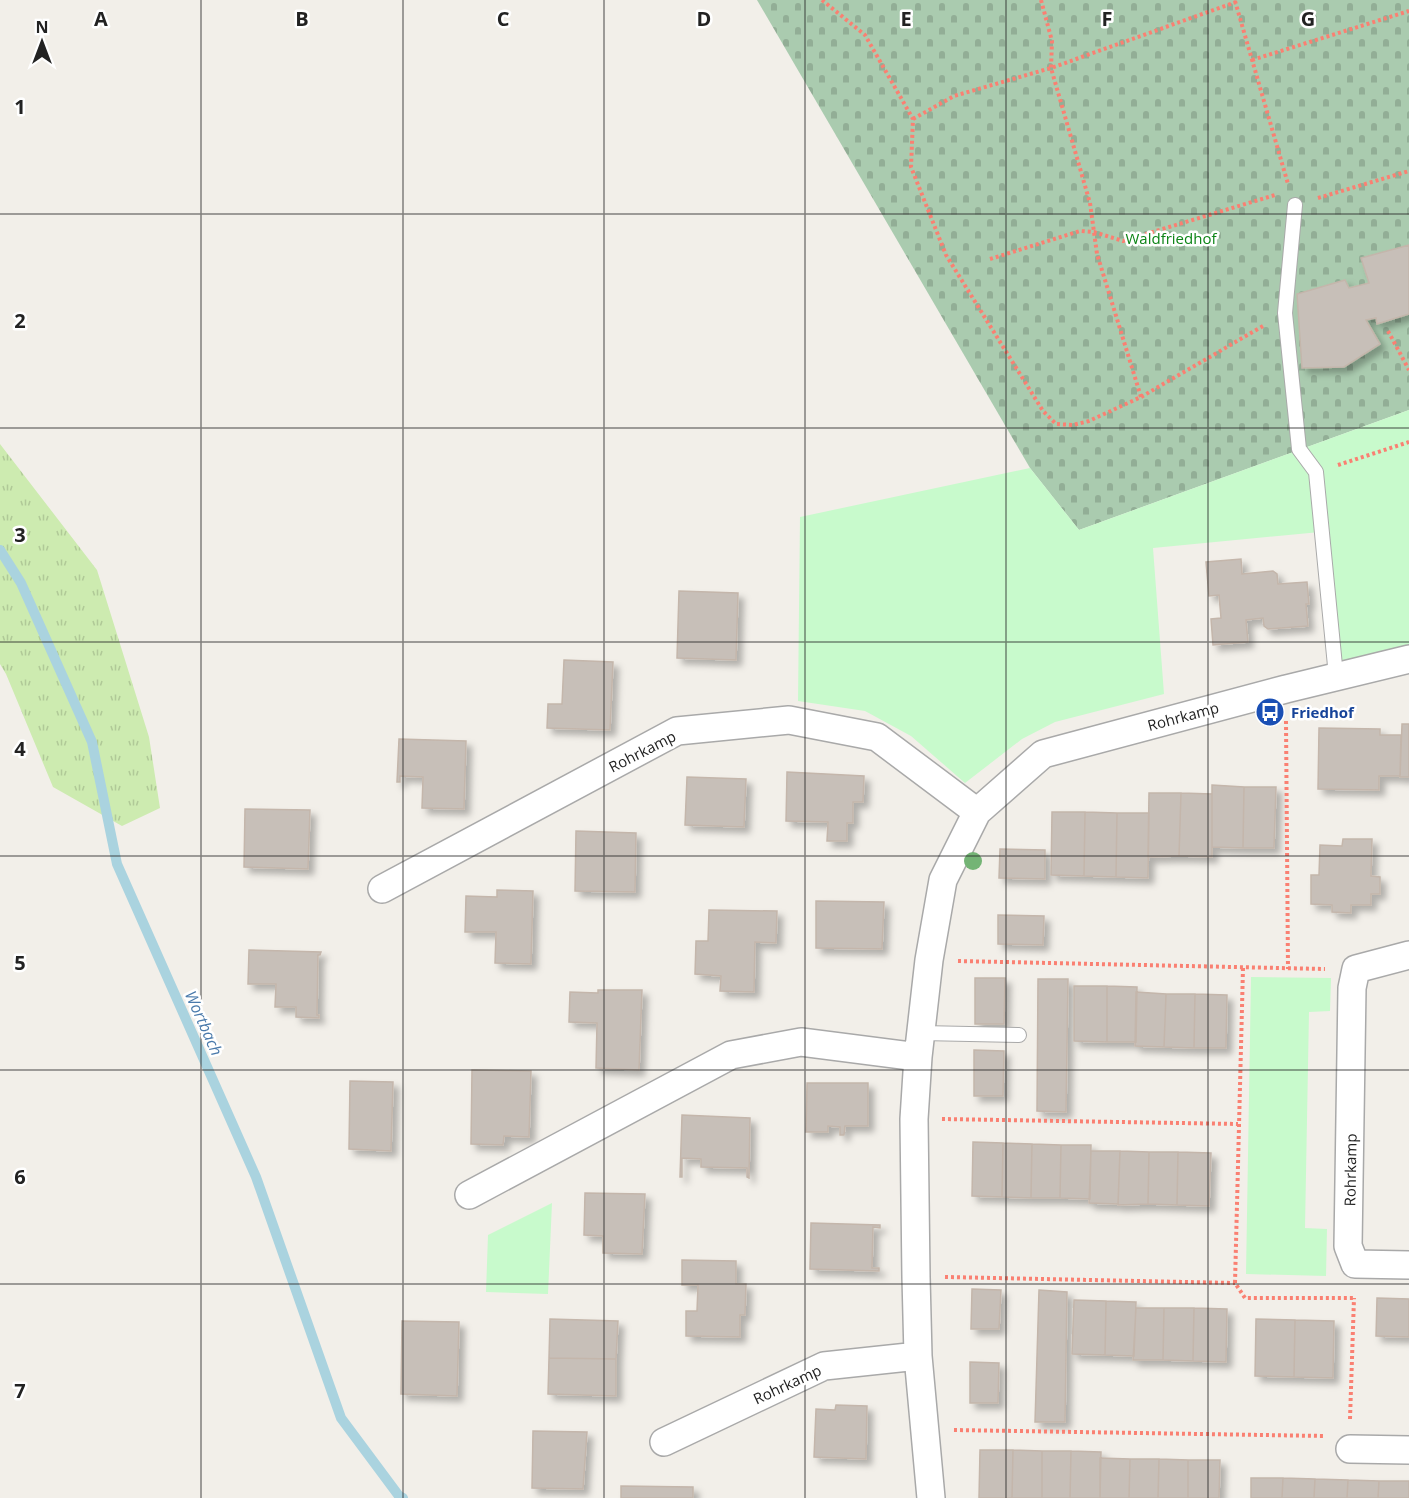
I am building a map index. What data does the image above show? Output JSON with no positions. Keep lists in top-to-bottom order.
{
  "streets": {
    "street": ["Rohrkamp"]
  },
  "water": ["Wortbach"],
  "parks": ["Waldfriedhof"],
  "places": {
    "bus stop": ["Friedhof"]
  },
  "north": "top",
  "grid": {
    "columns": [
      "A",
      "B",
      "C",
      "D",
      "E",
      "F",
      "G"
    ],
    "rows": [
      "1",
      "2",
      "3",
      "4",
      "5",
      "6",
      "7"
    ]
  }
}
